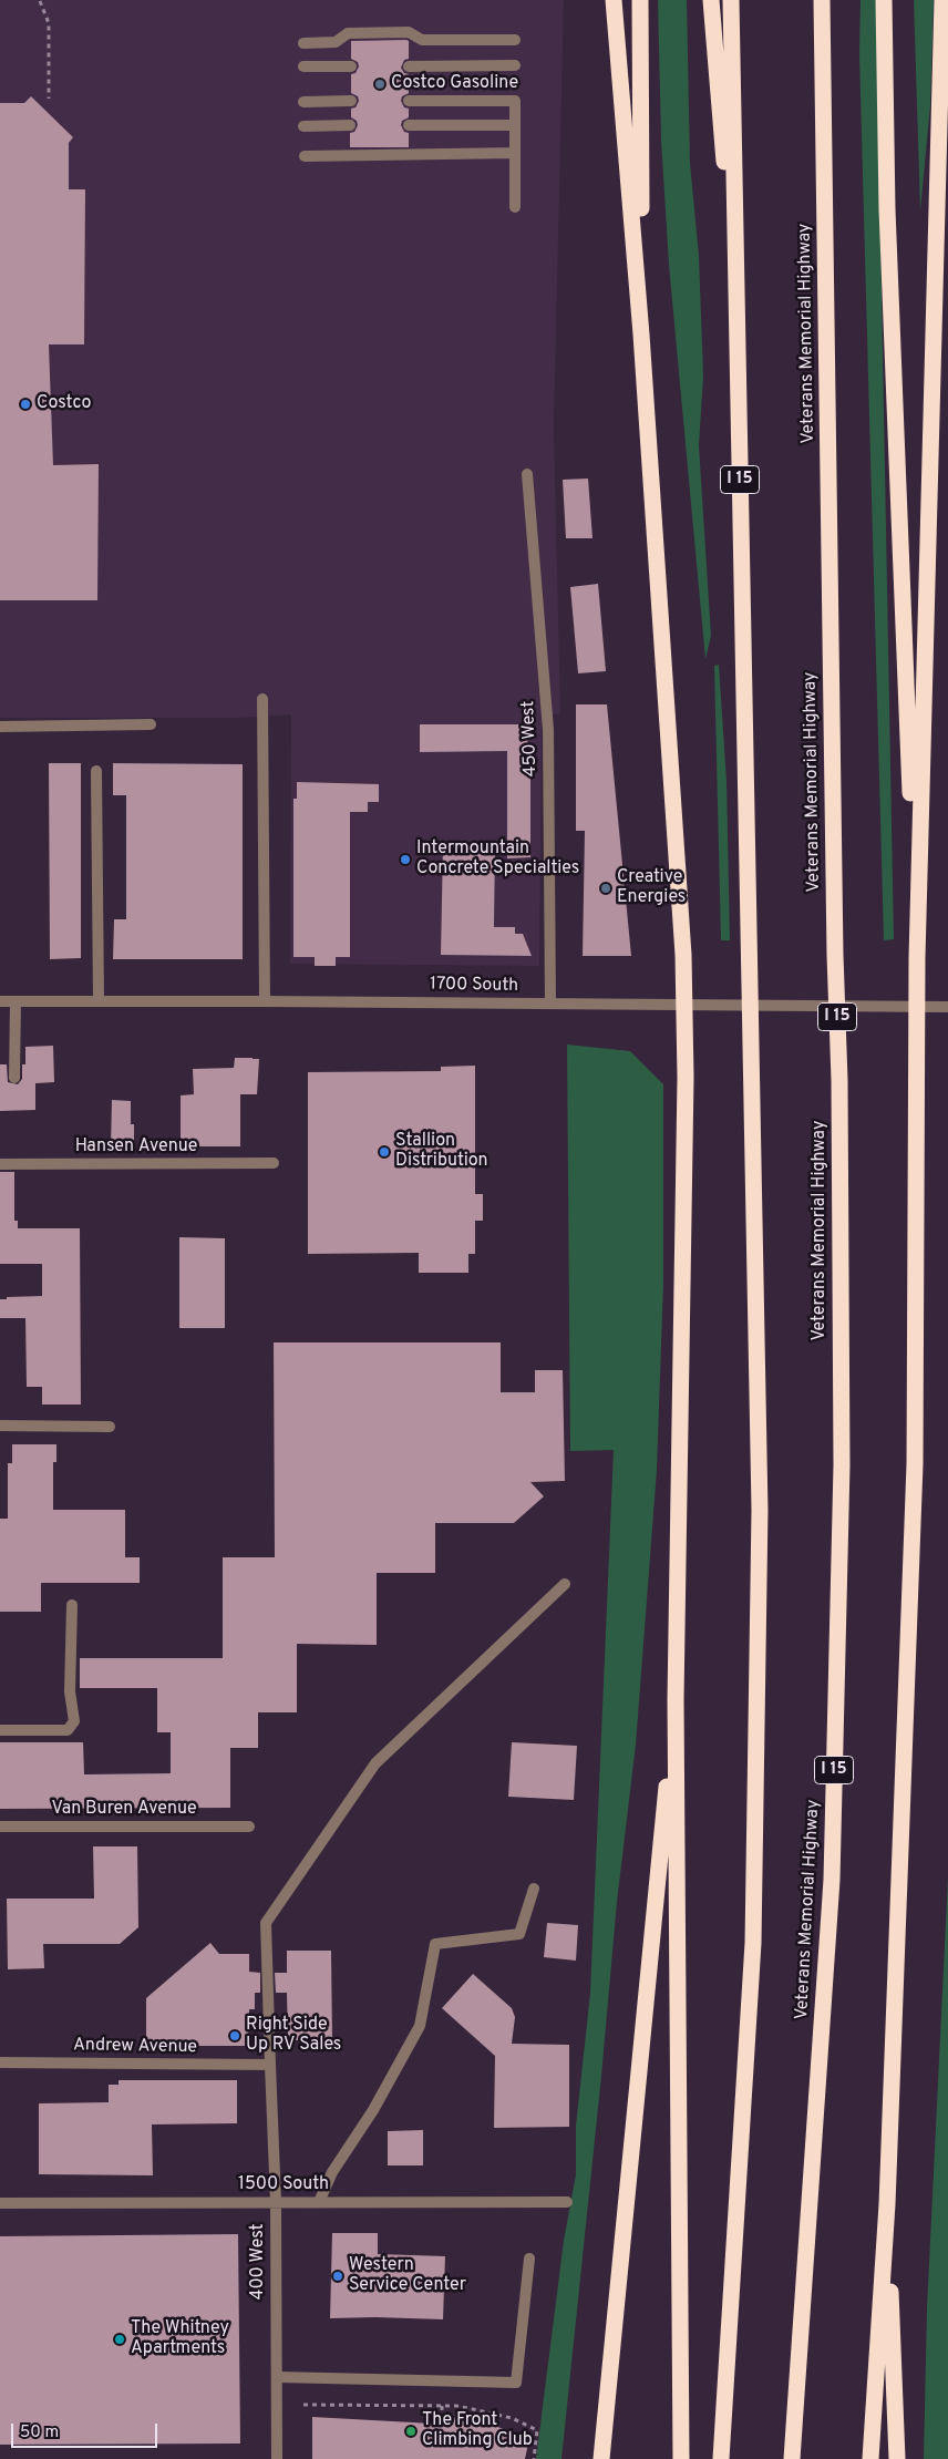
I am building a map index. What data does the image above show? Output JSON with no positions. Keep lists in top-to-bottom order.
{
  "streets": {
    "highway": ["Veterans Memorial Highway", "I 15"],
    "street": [
      "450 West",
      "1700 South",
      "Hansen Avenue",
      "Van Buren Avenue",
      "Andrew Avenue",
      "1500 South",
      "400 West"
    ]
  },
  "crossings": [
    ["450 West", "1700 South"],
    ["Andrew Avenue", "400 West"],
    ["1500 South", "400 West"]
  ],
  "places": [
    "Costco Gasoline",
    "Costco",
    "Intermountain Concrete Specialties",
    "Creative Energies",
    "Stallion Distribution",
    "Right Side Up RV Sales",
    "Western Service Center",
    "The Whitney Apartments",
    "The Front Climbing Club"
  ],
  "scale_bar": "50 m"
}
